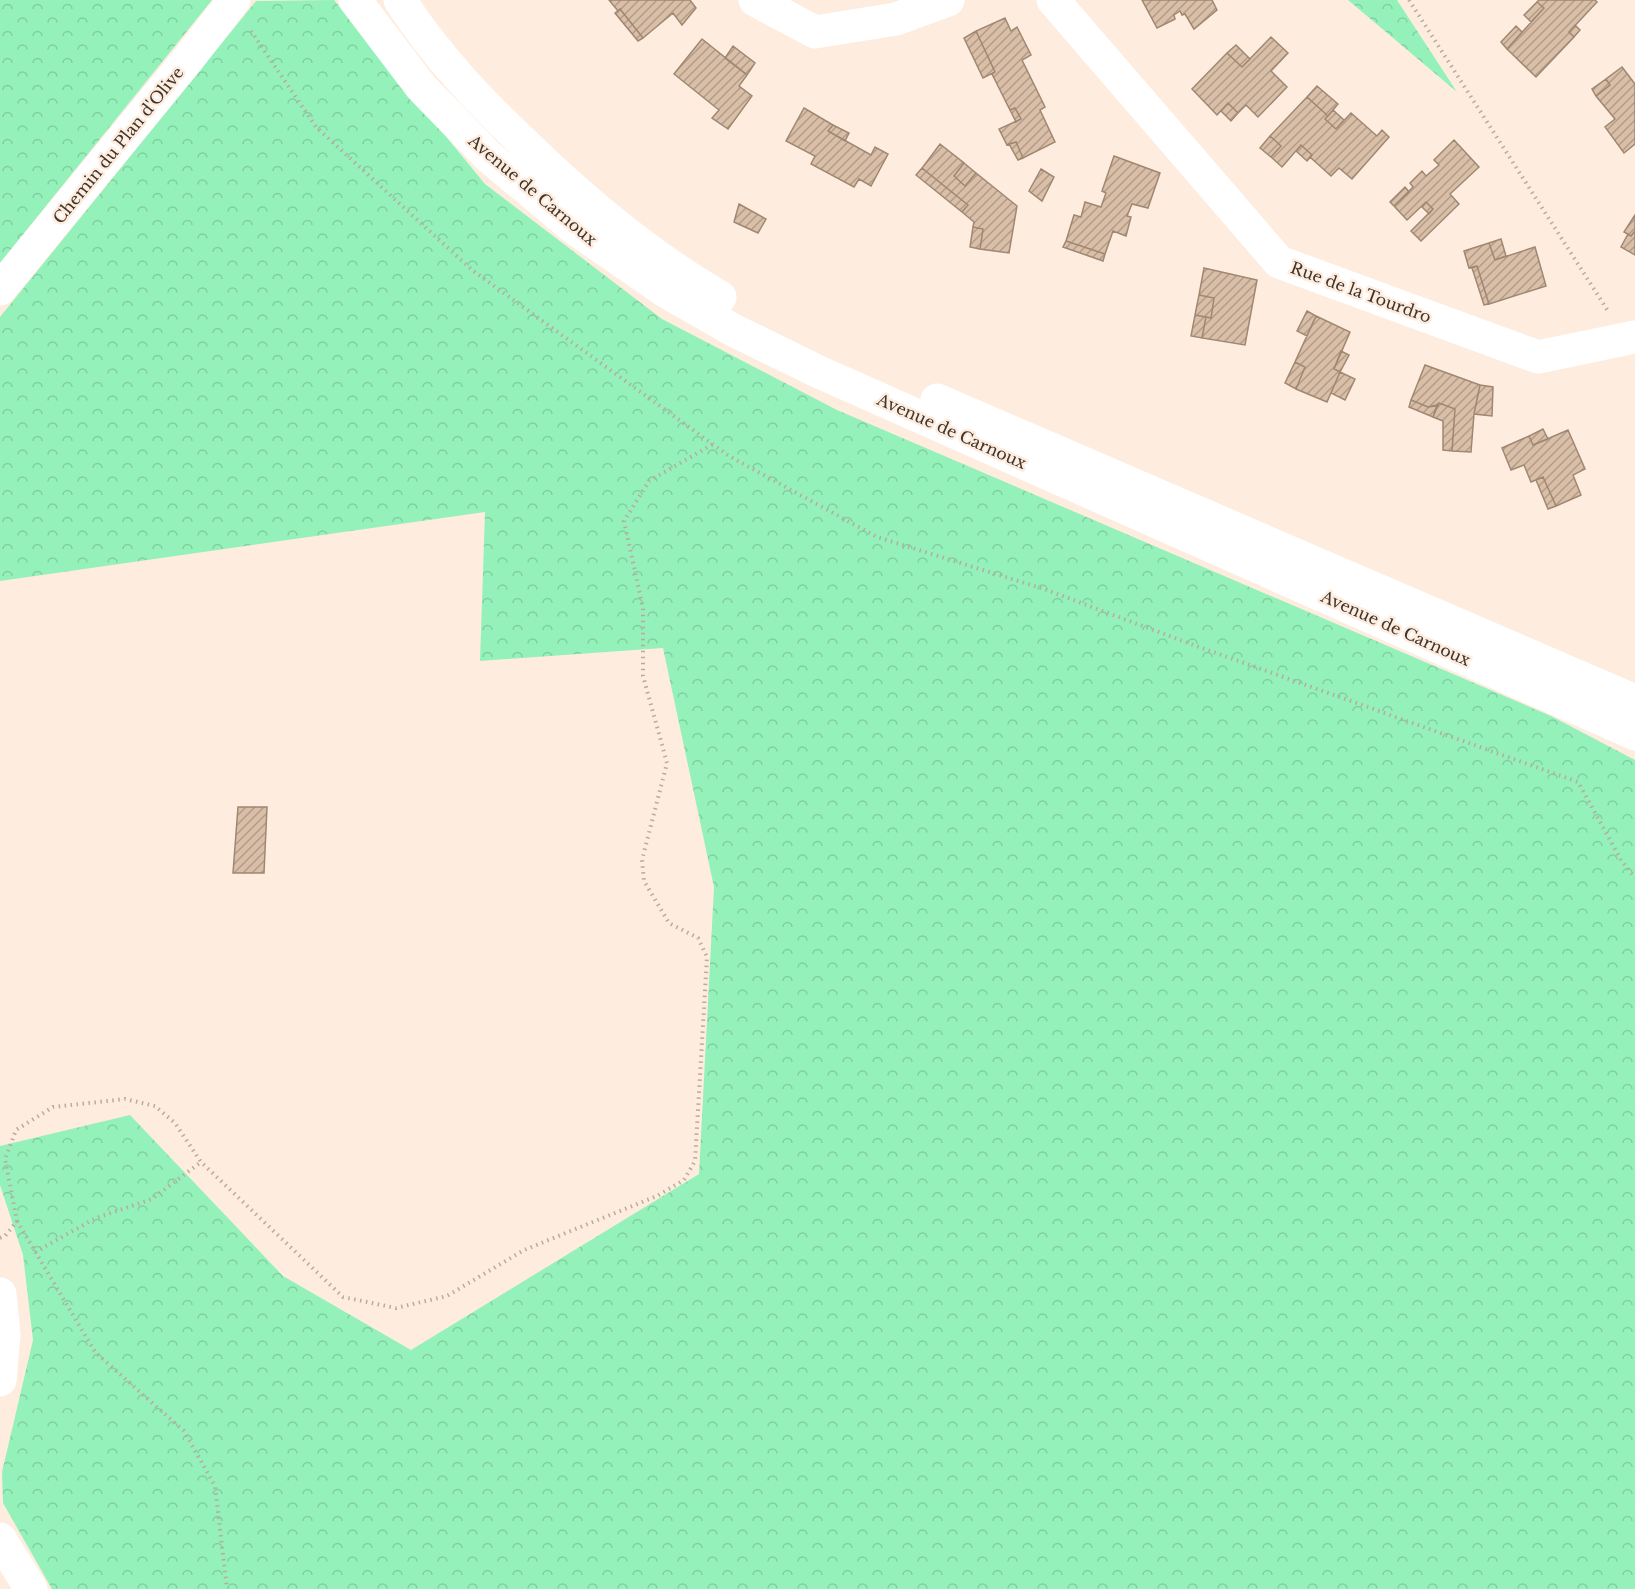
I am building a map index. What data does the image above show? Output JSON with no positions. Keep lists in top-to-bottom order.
{
  "streets": {
    "main road": ["Chemin du Plan d'Olive", "Avenue de Carnoux", "Rue de la Tourdro"]
  }
}
